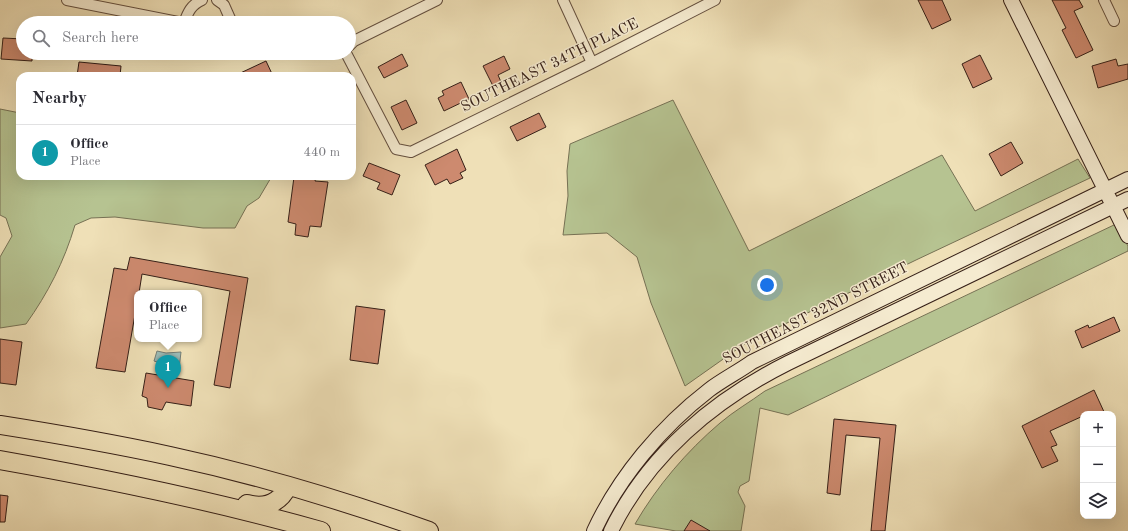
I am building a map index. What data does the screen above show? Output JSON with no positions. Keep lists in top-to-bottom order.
{
  "streets": {
    "main road": ["SOUTHEAST 32ND STREET"],
    "street": ["SOUTHEAST 34TH PLACE"]
  },
  "page": {
    "search": "Search here",
    "heading": "Nearby",
    "list": [
      {
        "mark": "1",
        "name": "Office",
        "note": "Place",
        "value": "440 m"
      }
    ],
    "popup": ["Office", "Place"],
    "pins": "1",
    "map_buttons": ["+", "−"]
  }
}
